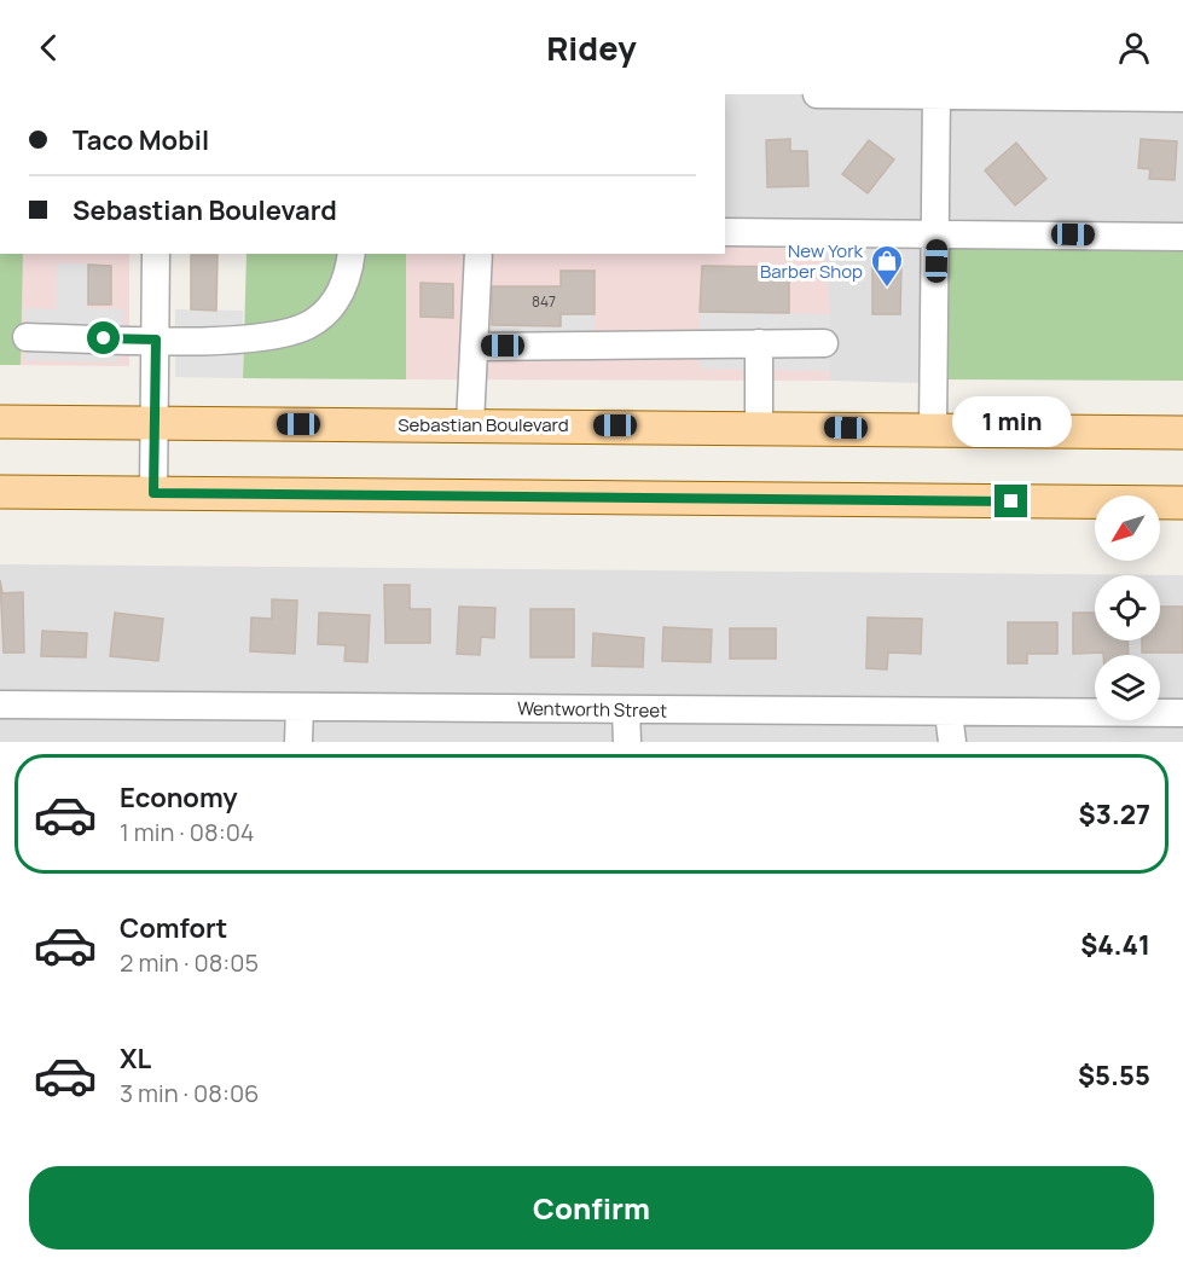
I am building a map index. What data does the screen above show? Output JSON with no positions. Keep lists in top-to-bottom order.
{
  "streets": {
    "main road": ["Sebastian Boulevard"],
    "street": ["Wentworth Street"]
  },
  "places": {
    "shop": ["New York Barber Shop"]
  },
  "house_numbers": ["847"],
  "north": "bottom left",
  "page": {
    "header": "Ridey",
    "banner": ["Taco Mobil", "Sebastian Boulevard"],
    "bubble": "1 min",
    "list": [
      {
        "name": "Economy",
        "note": "1 min · 08:04",
        "value": "$3.27"
      },
      {
        "name": "Comfort",
        "note": "2 min · 08:05",
        "value": "$4.41"
      },
      {
        "name": "XL",
        "note": "3 min · 08:06",
        "value": "$5.55"
      }
    ],
    "buttons": "Confirm"
  }
}
